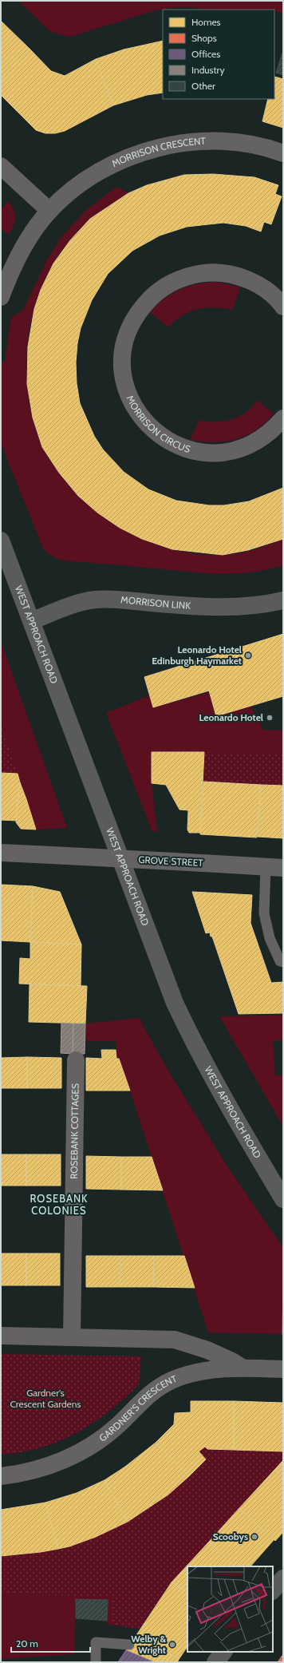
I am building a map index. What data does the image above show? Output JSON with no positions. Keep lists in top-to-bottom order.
{
  "streets": {
    "street": [
      "MORRISON CRESCENT",
      "MORRISON CIRCUS",
      "MORRISON LINK",
      "WEST APPROACH ROAD",
      "GROVE STREET",
      "ROSEBANK COTTAGES",
      "GARDNER'S CRESCENT"
    ]
  },
  "crossings": [
    ["MORRISON LINK", "WEST APPROACH ROAD"]
  ],
  "districts": ["ROSEBANK COLONIES"],
  "parks": ["Gardner's Crescent Gardens"],
  "places": [
    "Leonardo Hotel Edinburgh Haymarket",
    "Leonardo Hotel",
    "Scoobys",
    "Welby & Wright"
  ],
  "legend": [
    "Homes",
    "Shops",
    "Offices",
    "Industry",
    "Other"
  ],
  "scale_bar": "20 m"
}
